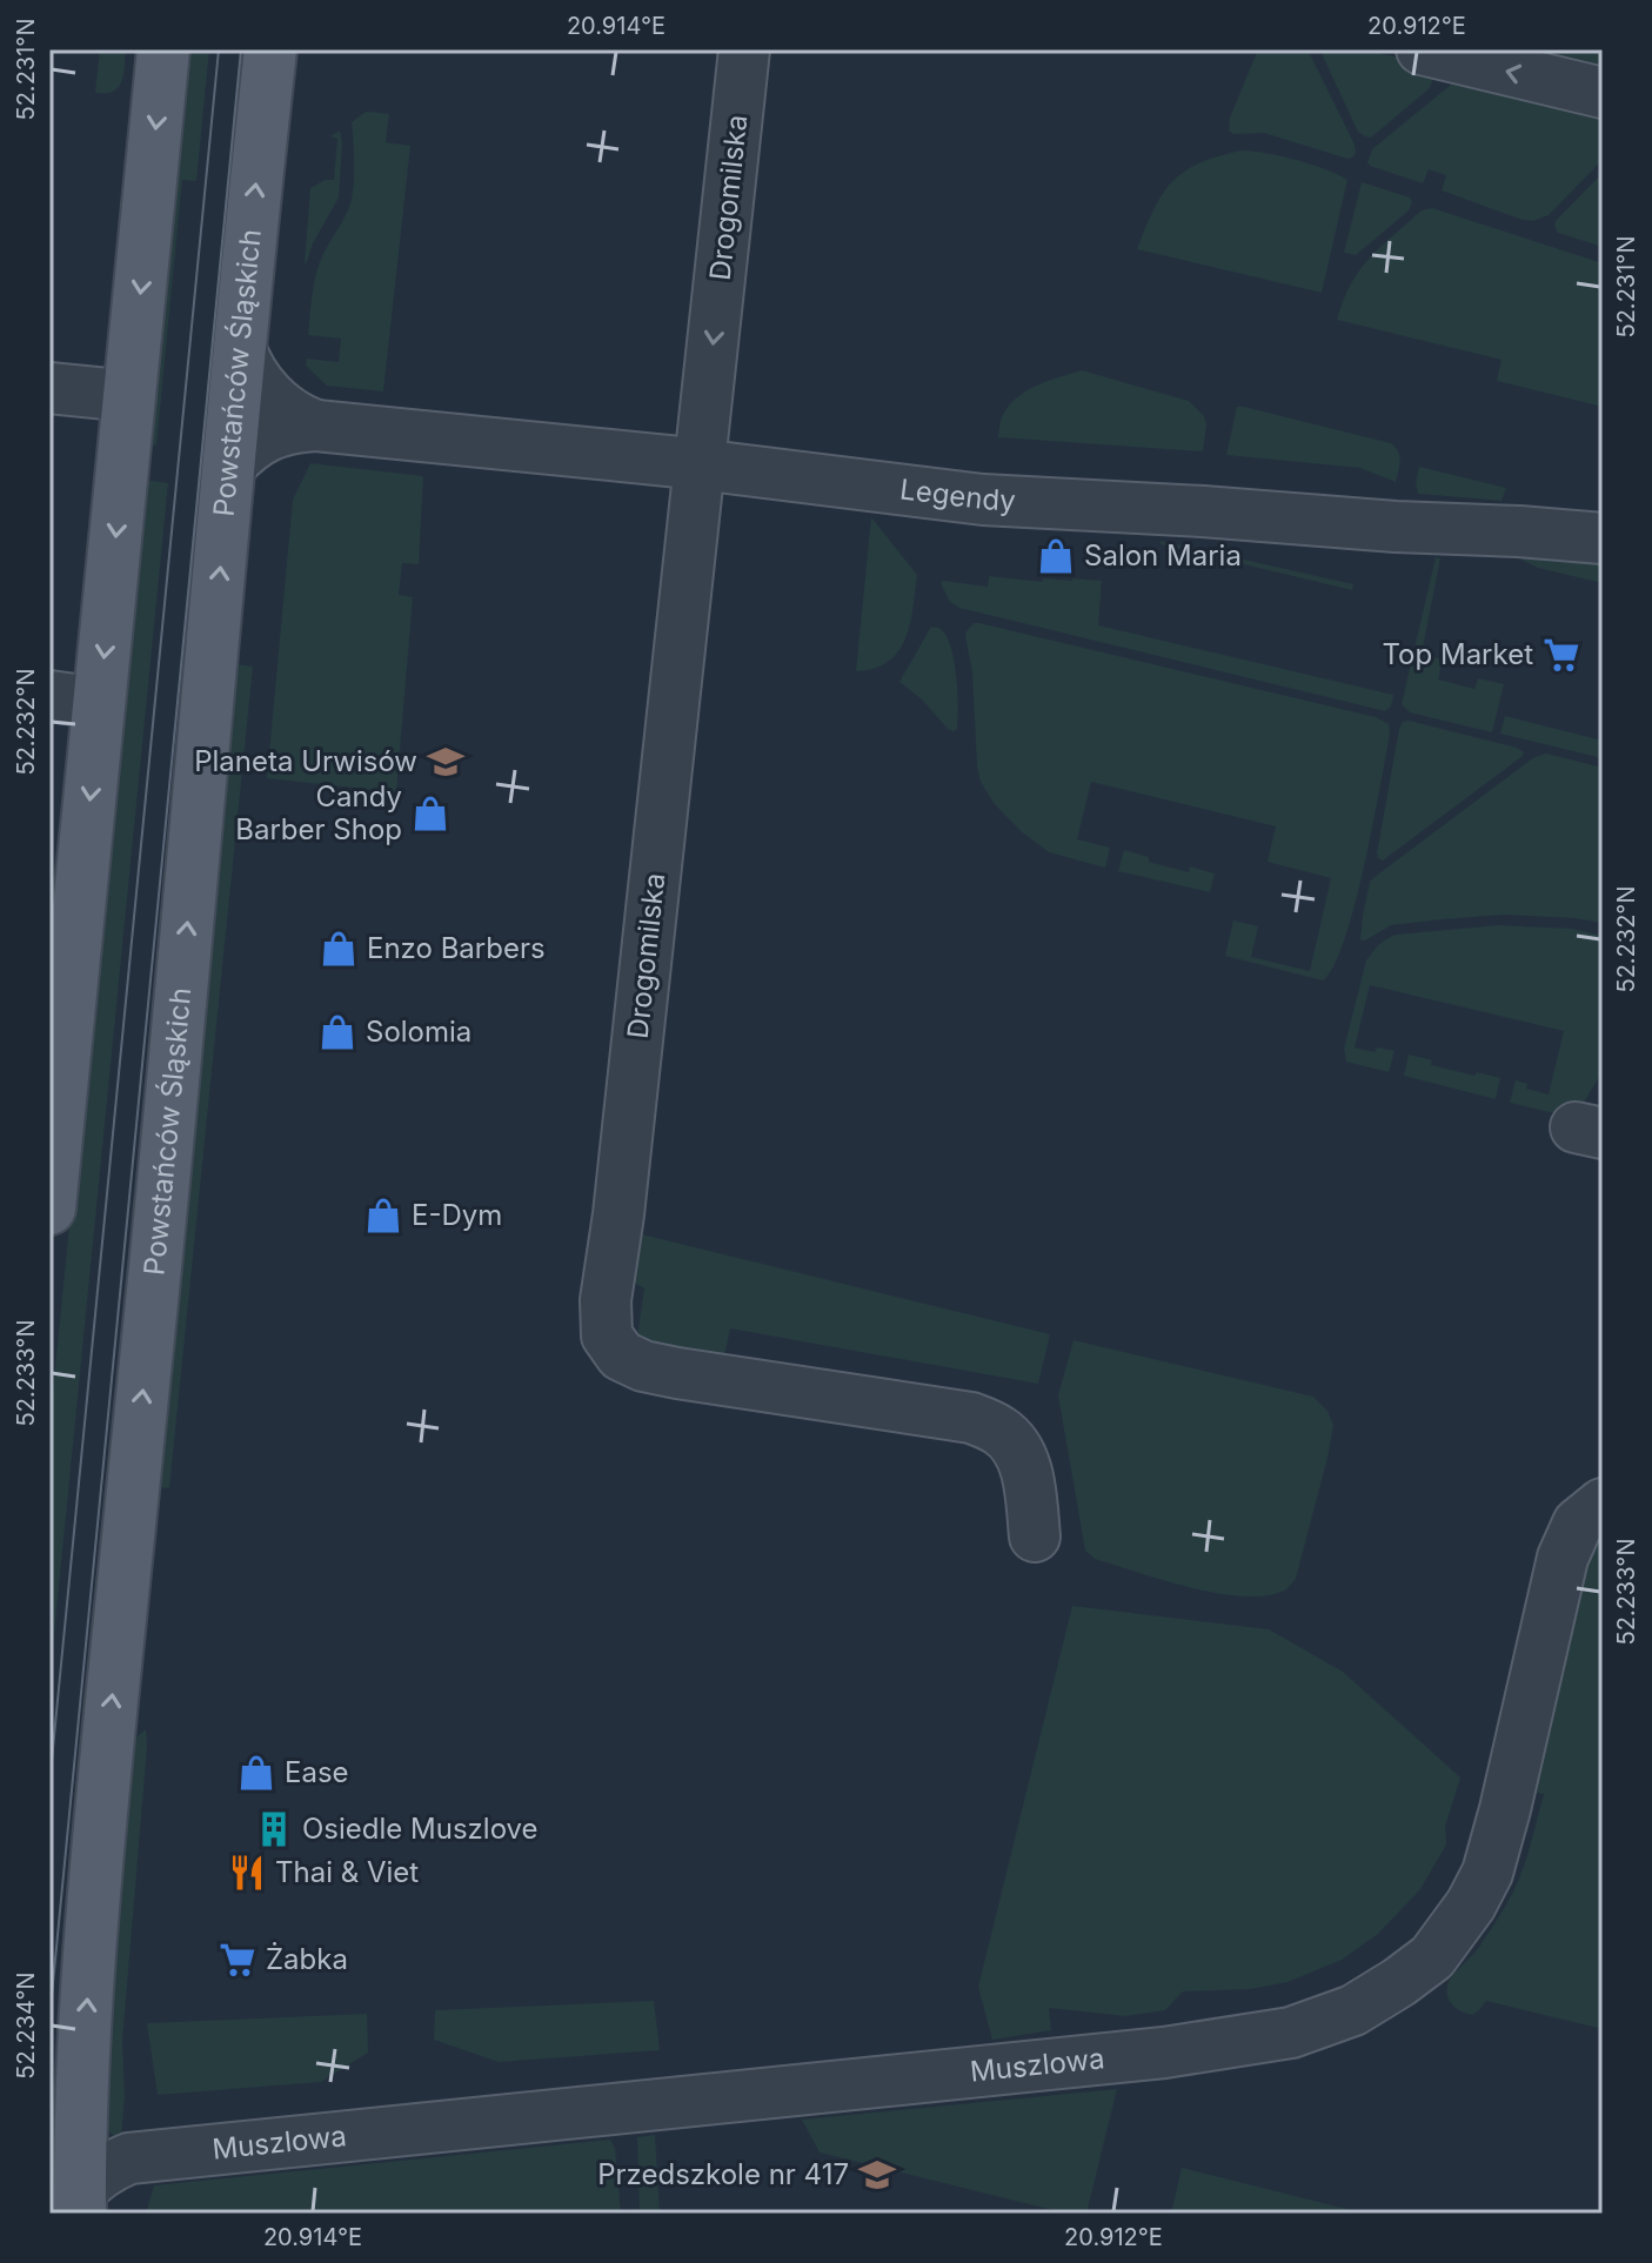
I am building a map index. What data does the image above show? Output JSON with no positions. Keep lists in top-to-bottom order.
{
  "streets": {
    "main road": ["Powstańców Śląskich"],
    "street": ["Drogomilska", "Legendy", "Muszlowa"]
  },
  "crossings": [
    ["Drogomilska", "Legendy"],
    ["Powstańców Śląskich", "Legendy"],
    ["Powstańców Śląskich", "Muszlowa"]
  ],
  "places": {
    "shop": [
      "Salon Maria",
      "Candy Barber Shop",
      "Enzo Barbers",
      "Solomia",
      "E-Dym",
      "Ease"
    ],
    "supermarket": ["Top Market", "Żabka"],
    "school or university": ["Planeta Urwisów", "Przedszkole nr 417"],
    "building": ["Osiedle Muszlove"],
    "restaurant": ["Thai & Viet"]
  },
  "coordinates": [
    "20.914°E",
    "20.912°E",
    "52.231°N",
    "52.232°N",
    "52.233°N",
    "52.234°N"
  ]
}
